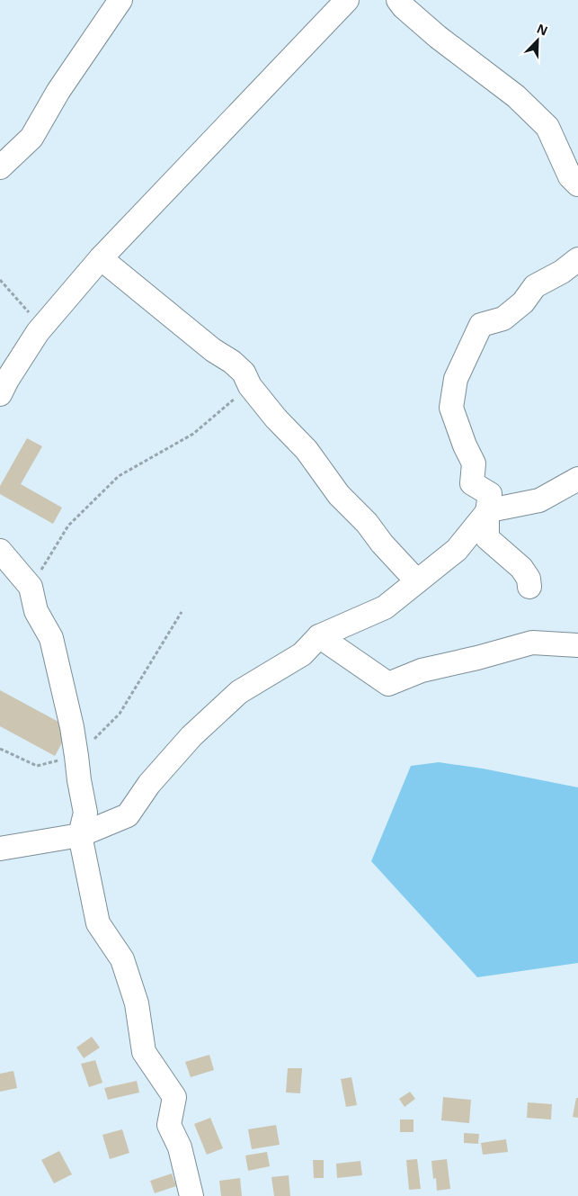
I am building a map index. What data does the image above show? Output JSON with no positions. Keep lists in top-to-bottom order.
{
  "north": "top right"
}
